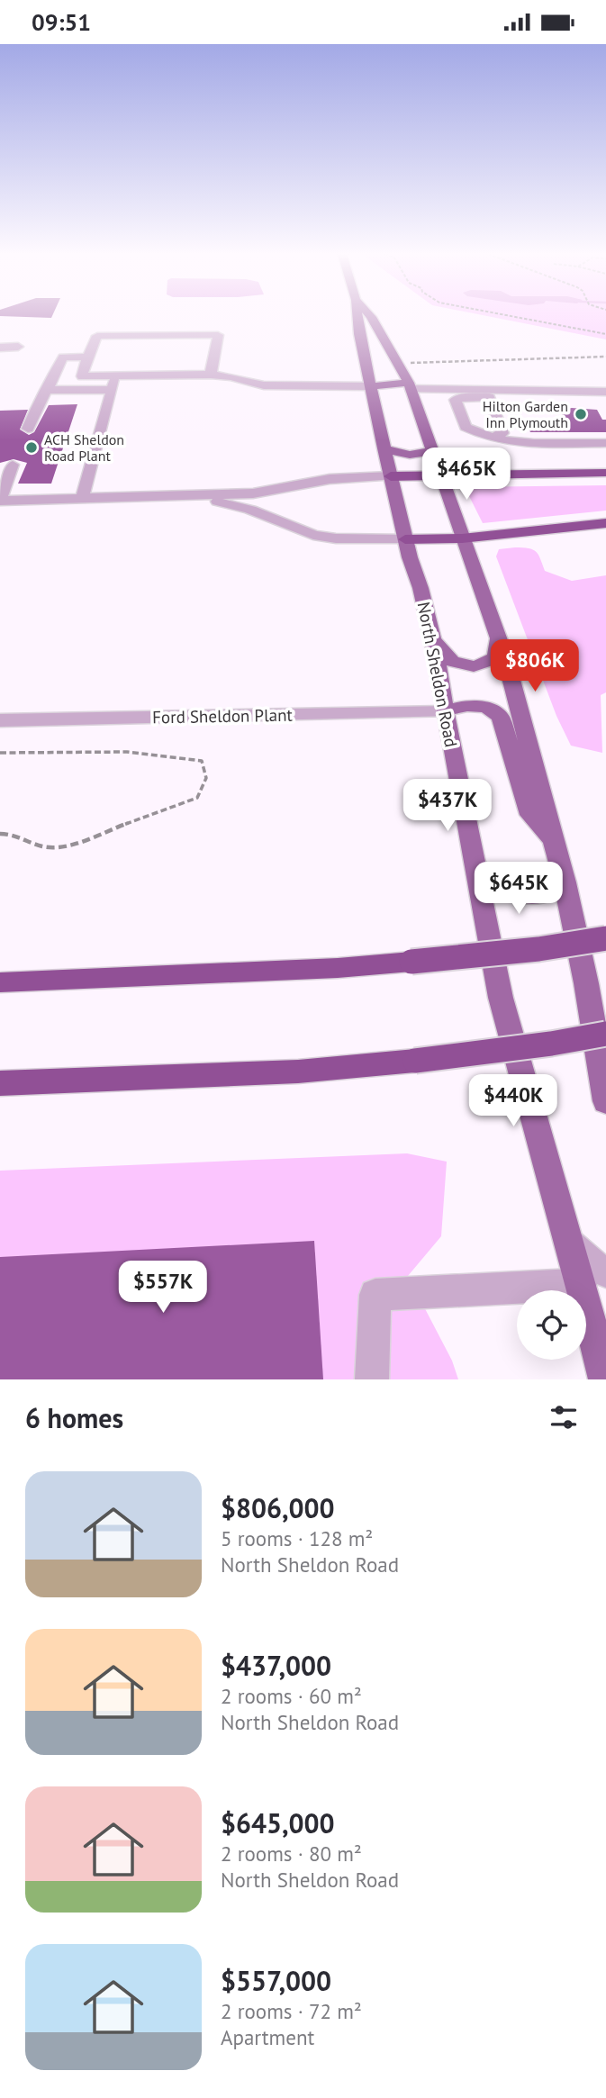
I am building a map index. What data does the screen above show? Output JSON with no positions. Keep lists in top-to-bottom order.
{
  "streets": {
    "main road": ["North Sheldon Road"],
    "street": ["Ford Sheldon Plant"]
  },
  "crossings": [
    ["North Sheldon Road", "Ford Sheldon Plant"]
  ],
  "places": ["Hilton Garden Inn Plymouth", "ACH Sheldon Road Plant"],
  "page": {
    "status": "09:51",
    "price": [
      "$465K",
      "$806K",
      "$437K",
      "$645K",
      "$440K",
      "$557K"
    ],
    "heading": "6 homes",
    "list": [
      {
        "name": "$806,000",
        "note": "5 rooms · 128 m² · North Sheldon Road"
      },
      {
        "name": "$437,000",
        "note": "2 rooms · 60 m² · North Sheldon Road"
      },
      {
        "name": "$645,000",
        "note": "2 rooms · 80 m² · North Sheldon Road"
      },
      {
        "name": "$557,000",
        "note": "2 rooms · 72 m² · Apartment"
      }
    ]
  }
}
